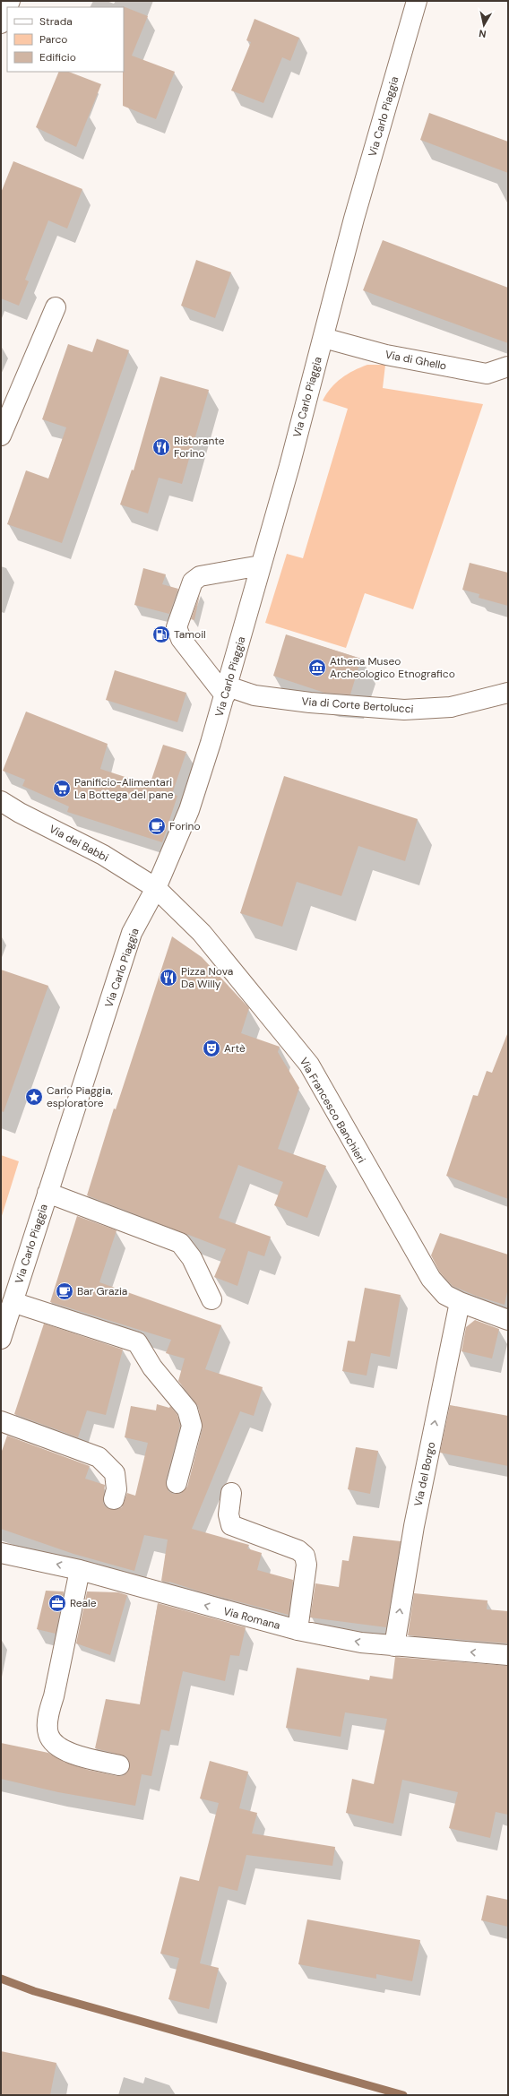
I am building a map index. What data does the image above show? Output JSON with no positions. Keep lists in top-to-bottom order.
{
  "streets": {
    "street": [
      "Via Carlo Piaggia",
      "Via di Ghello",
      "Via di Corte Bertolucci",
      "Via dei Babbi",
      "Via Francesco Banchieri",
      "Via del Borgo",
      "Via Romana"
    ]
  },
  "crossings": [
    ["Via Carlo Piaggia", "Via di Ghello"],
    ["Via Carlo Piaggia", "Via di Corte Bertolucci"],
    ["Via Carlo Piaggia", "Via dei Babbi"],
    ["Via Carlo Piaggia", "Via Francesco Banchieri"],
    ["Via dei Babbi", "Via Francesco Banchieri"],
    ["Via Francesco Banchieri", "Via del Borgo"],
    ["Via del Borgo", "Via Romana"]
  ],
  "one_way": ["Via del Borgo", "Via Romana"],
  "places": {
    "restaurant": ["Ristorante Forino", "Pizza Nova Da Willy"],
    "fuel station": ["Tamoil"],
    "museum": ["Athena Museo Archeologico Etnografico"],
    "supermarket": ["Panificio-Alimentari La Bottega del pane"],
    "cafe": ["Forino", "Bar Grazia"],
    "theatre": ["Artè"],
    "place": ["Carlo Piaggia, esploratore"],
    "office": ["Reale"]
  },
  "legend": ["Strada", "Parco", "Edificio"],
  "north": "bottom"
}
